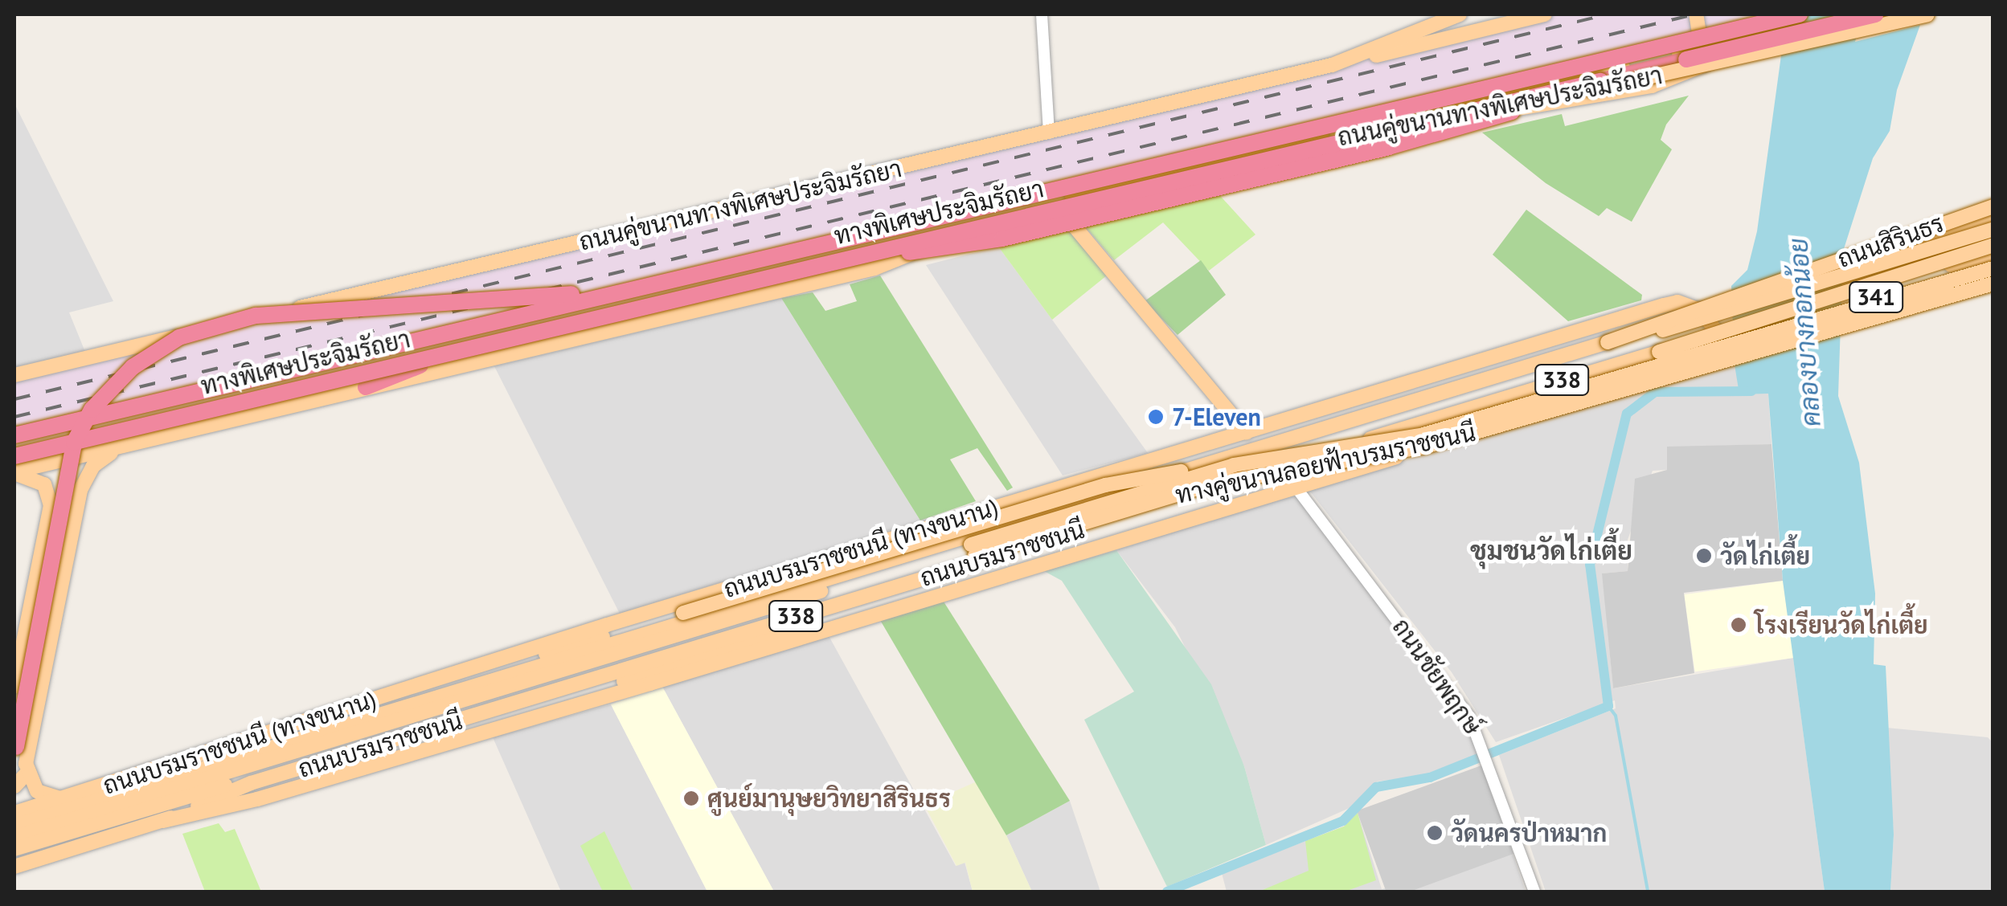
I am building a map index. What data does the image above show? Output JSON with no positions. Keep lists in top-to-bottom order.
{
  "streets": {
    "highway": ["ทางพิเศษประจิมรัถยา"],
    "main road": [
      "ถนนคู่ขนานทางพิเศษประจิมรัถยา",
      "ถนนสิรินธร",
      "341",
      "338",
      "ทางคู่ขนานลอยฟ้าบรมราชชนนี",
      "ถนนบรมราชชนนี (ทางขนาน)",
      "ถนนบรมราชชนนี"
    ],
    "street": ["ถนนชัยพฤกษ์"]
  },
  "crossings": [
    ["ถนนสิรินธร", "ทางคู่ขนานลอยฟ้าบรมราชชนนี"],
    ["ถนนสิรินธร", "ถนนบรมราชชนนี"],
    ["338", "ถนนบรมราชชนนี (ทางขนาน)"],
    ["338", "ถนนบรมราชชนนี"],
    ["338", "ถนนชัยพฤกษ์"]
  ],
  "districts": ["ชุมชนวัดไก่เตี้ย"],
  "water": ["คลองบางกอกน้อย"],
  "places": [
    "7-Eleven",
    "วัดไก่เตี้ย",
    "โรงเรียนวัดไก่เตี้ย",
    "ศูนย์มานุษยวิทยาสิรินธร",
    "วัดนครป่าหมาก"
  ]
}
